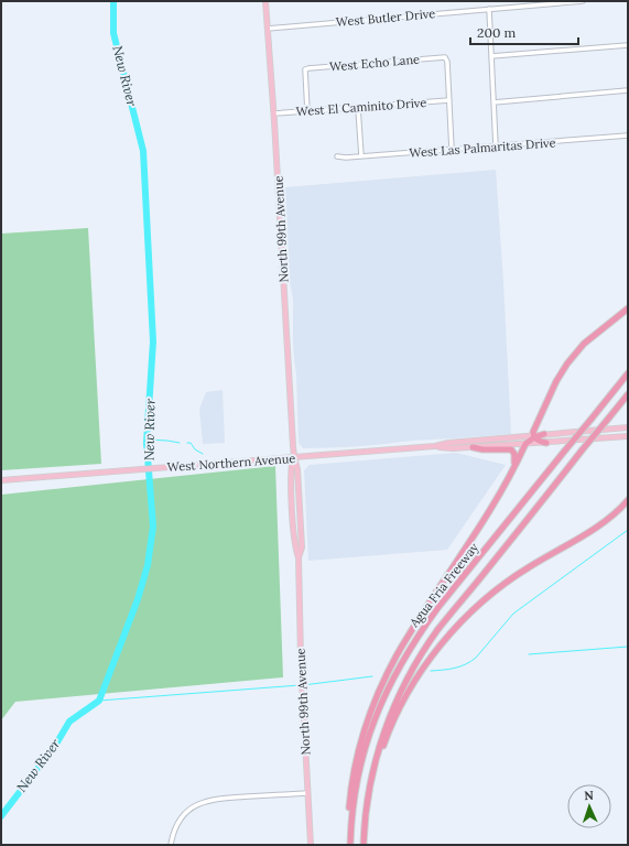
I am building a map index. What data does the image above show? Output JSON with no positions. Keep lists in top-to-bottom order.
{
  "streets": {
    "highway": ["Agua Fria Freeway"],
    "main road": ["North 99th Avenue", "West Northern Avenue"],
    "street": [
      "West Butler Drive",
      "West Echo Lane",
      "West El Caminito Drive",
      "West Las Palmaritas Drive"
    ]
  },
  "crossings": [
    ["West Butler Drive", "North 99th Avenue"],
    ["West Echo Lane", "West El Caminito Drive"],
    ["West El Caminito Drive", "North 99th Avenue"],
    ["North 99th Avenue", "West Northern Avenue"]
  ],
  "water": ["New River"],
  "scale_bar": "200 m",
  "north": "top"
}
